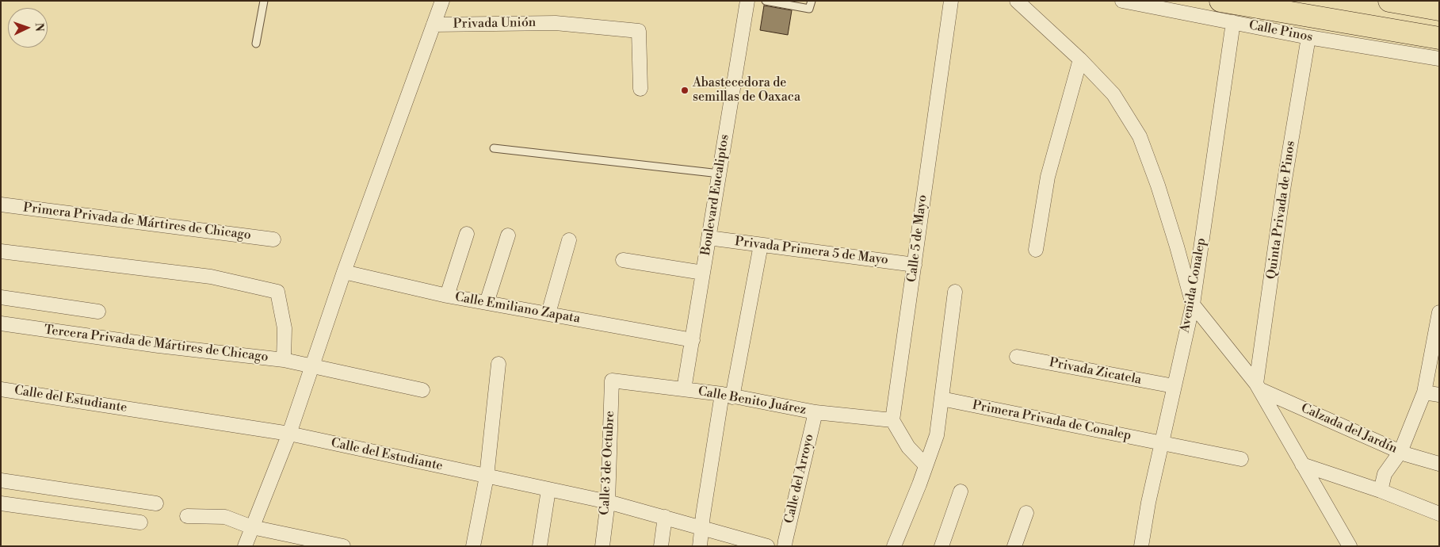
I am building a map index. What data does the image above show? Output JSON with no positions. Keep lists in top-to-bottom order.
{
  "streets": {
    "street": [
      "Privada Unión",
      "Calle Pinos",
      "Boulevard Eucaliptos",
      "Quinta Privada de Pinos",
      "Primera Privada de Mártires de Chicago",
      "Calle 5 de Mayo",
      "Privada Primera 5 de Mayo",
      "Avenida Conalep",
      "Calle Emiliano Zapata",
      "Tercera Privada de Mártires de Chicago",
      "Privada Zicatela",
      "Calle del Estudiante",
      "Calle Benito Juárez",
      "Primera Privada de Conalep",
      "Calzada del Jardín",
      "Calle 3 de Octubre",
      "Calle del Arroyo"
    ]
  },
  "crossings": [
    ["Calle Pinos", "Quinta Privada de Pinos"],
    ["Calle Pinos", "Avenida Conalep"],
    ["Boulevard Eucaliptos", "Privada Primera 5 de Mayo"],
    ["Boulevard Eucaliptos", "Calle Emiliano Zapata"],
    ["Boulevard Eucaliptos", "Calle Benito Juárez"],
    ["Quinta Privada de Pinos", "Calzada del Jardín"],
    ["Calle 5 de Mayo", "Privada Primera 5 de Mayo"],
    ["Calle 5 de Mayo", "Calle Benito Juárez"],
    ["Avenida Conalep", "Privada Zicatela"],
    ["Avenida Conalep", "Primera Privada de Conalep"],
    ["Calle del Estudiante", "Calle 3 de Octubre"],
    ["Calle Benito Juárez", "Calle 3 de Octubre"],
    ["Calle Benito Juárez", "Calle del Arroyo"]
  ],
  "places": ["Abastecedora de semillas de Oaxaca"],
  "north": "right"
}
